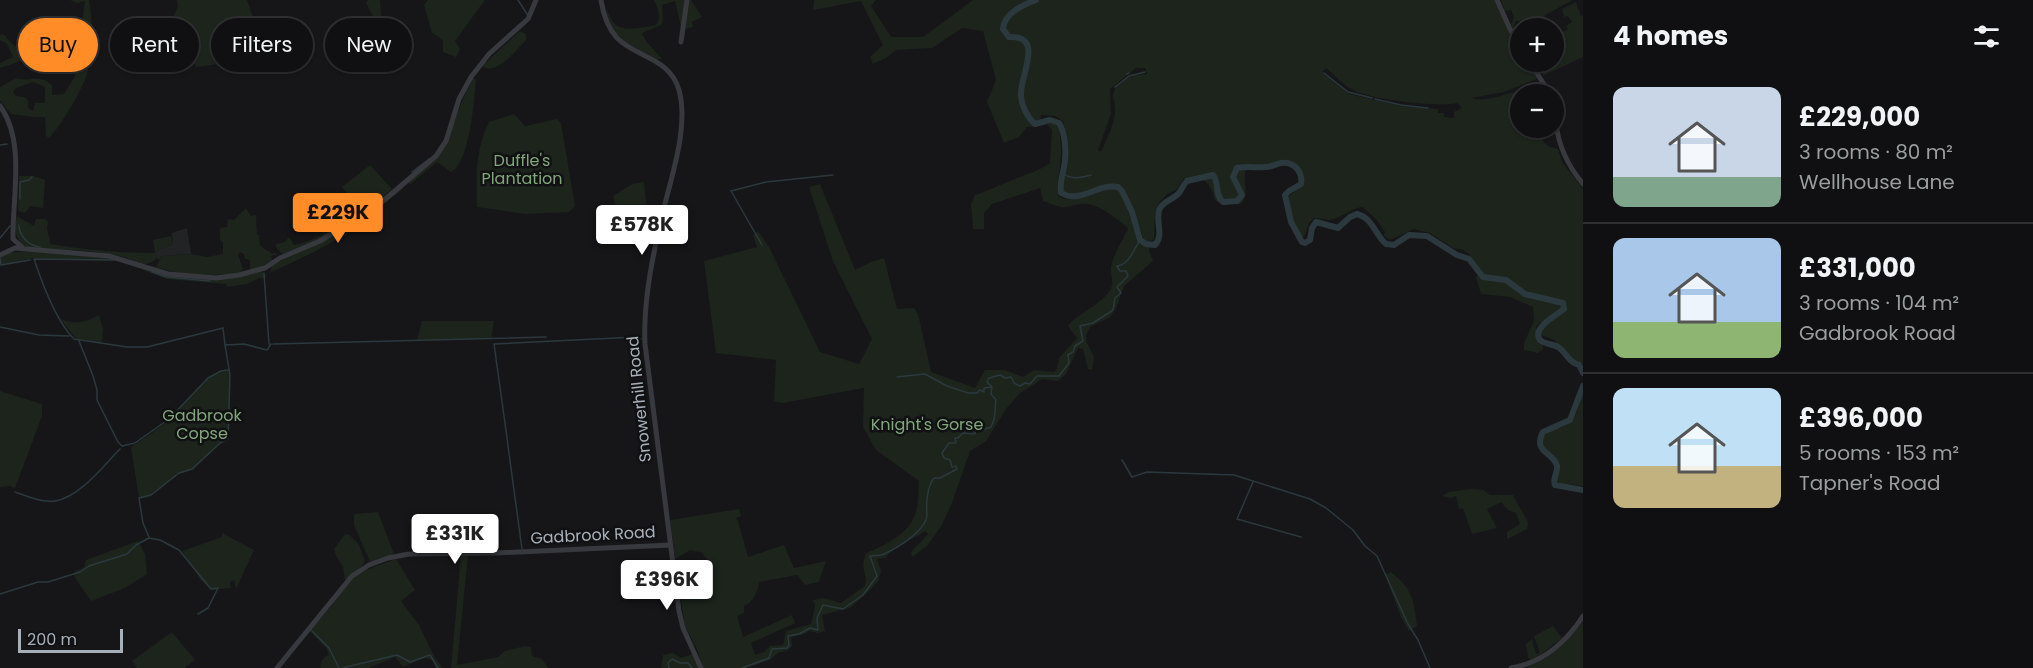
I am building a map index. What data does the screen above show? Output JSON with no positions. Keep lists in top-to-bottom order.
{
  "streets": {
    "street": ["Snowerhill Road", "Gadbrook Road"]
  },
  "crossings": [
    ["Snowerhill Road", "Gadbrook Road"]
  ],
  "parks": ["Duffle's Plantation", "Gadbrook Copse", "Knight's Gorse"],
  "scale_bar": "200 m",
  "page": {
    "heading": "4 homes",
    "map_buttons": ["+", "−"],
    "chip": [
      "Buy",
      "Rent",
      "Filters",
      "New"
    ],
    "list": [
      {
        "name": "£229,000",
        "note": "3 rooms · 80 m² · Wellhouse Lane"
      },
      {
        "name": "£331,000",
        "note": "3 rooms · 104 m² · Gadbrook Road"
      },
      {
        "name": "£396,000",
        "note": "5 rooms · 153 m² · Tapner's Road"
      }
    ],
    "price": [
      "£229K",
      "£578K",
      "£331K",
      "£396K"
    ],
    "scale": "200 m"
  }
}
